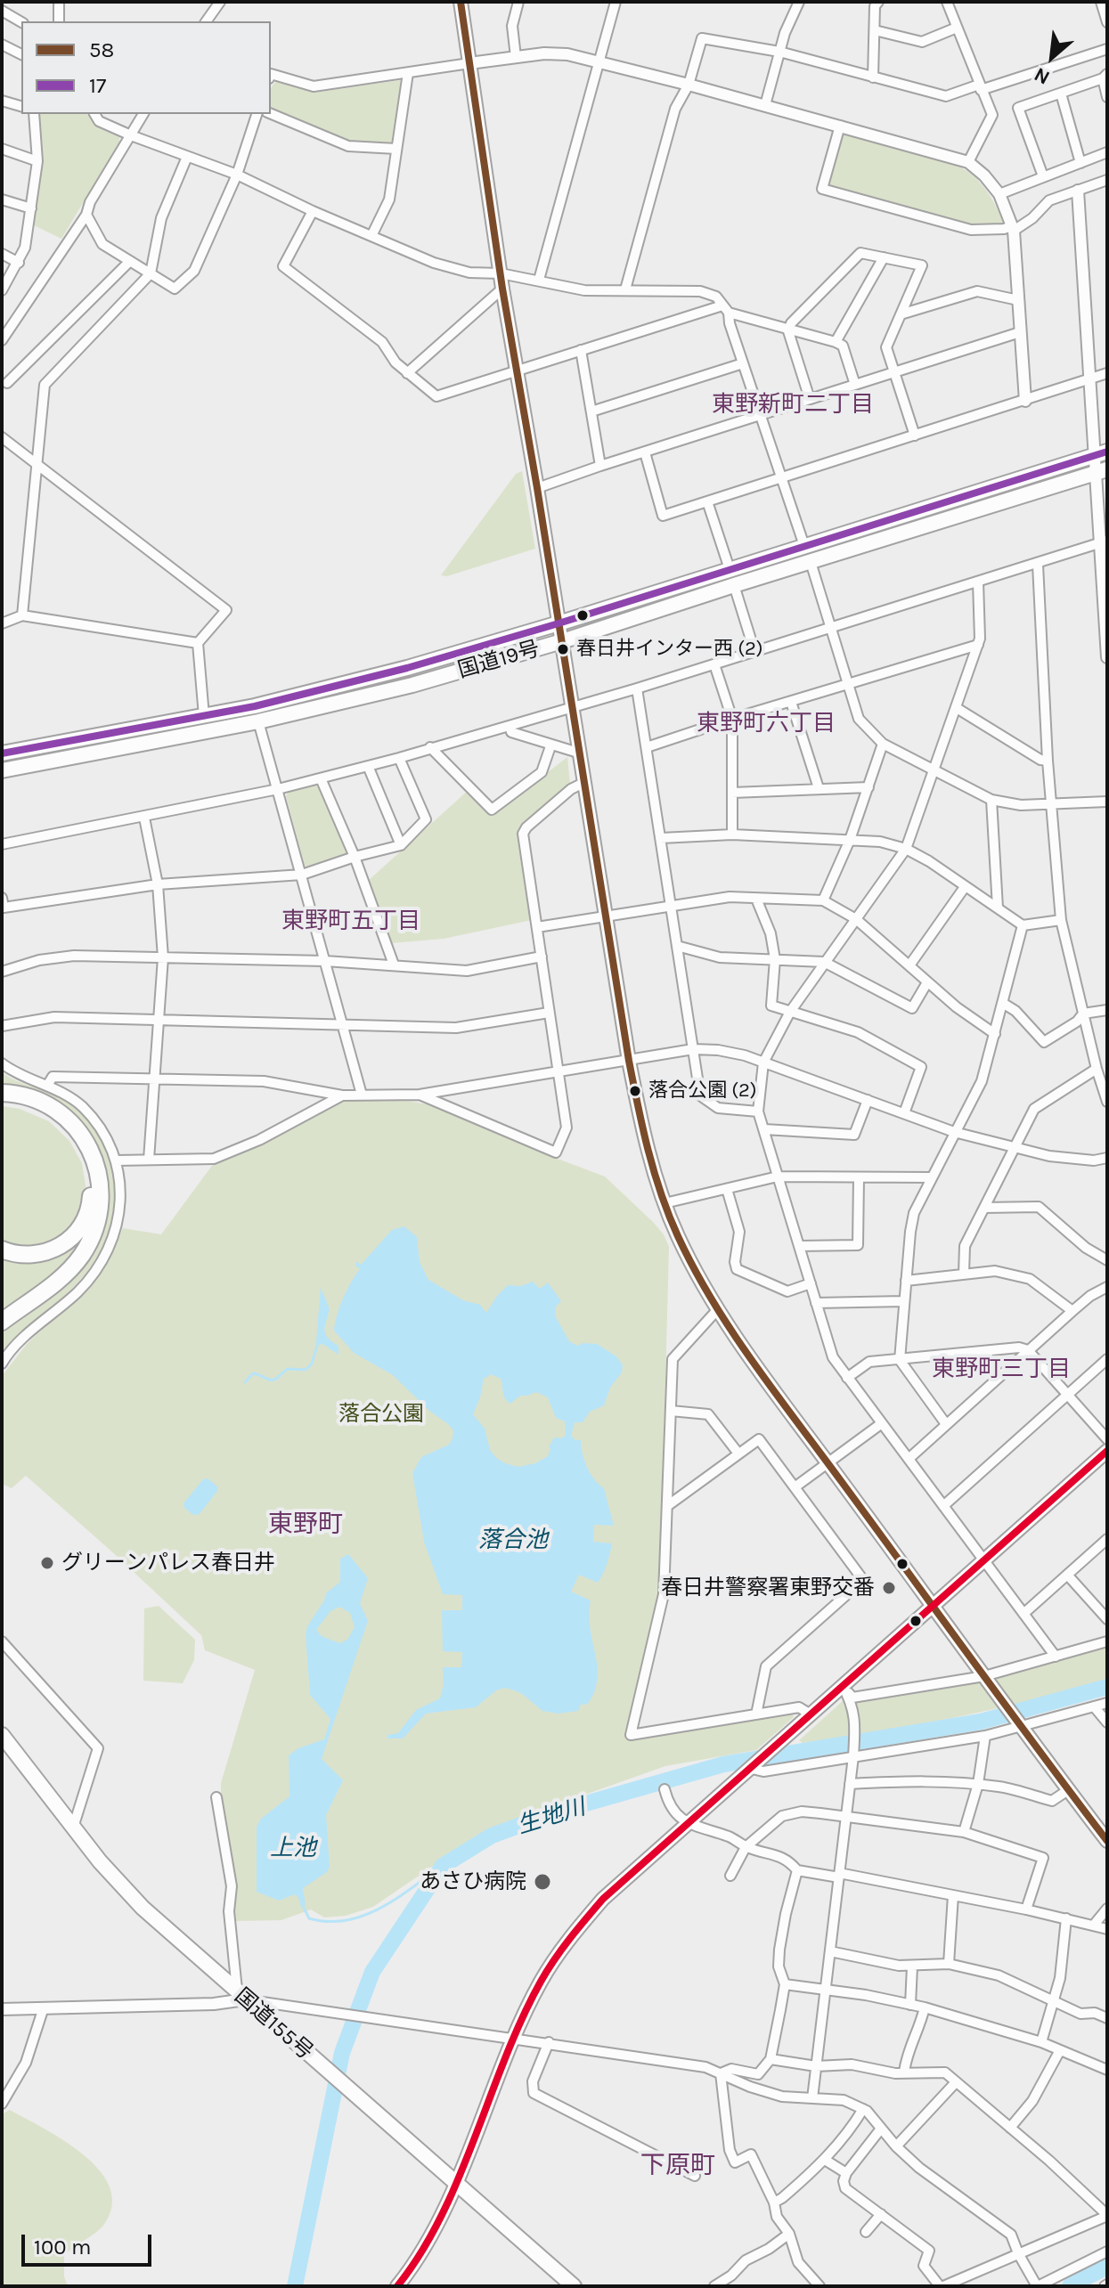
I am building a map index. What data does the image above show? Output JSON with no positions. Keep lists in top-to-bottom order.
{
  "streets": {
    "highway": ["国道19号", "国道155号"]
  },
  "districts": [
    "東野新町二丁目",
    "東野町六丁目",
    "東野町五丁目",
    "東野町三丁目",
    "東野町",
    "下原町"
  ],
  "water": ["落合池", "生地川", "上池"],
  "parks": ["落合公園"],
  "places": [
    "春日井インター西 (2)",
    "落合公園 (2)",
    "グリーンパレス春日井",
    "春日井警察署東野交番",
    "あさひ病院"
  ],
  "lines": ["transit line 58", "transit line 17"],
  "legend": ["58", "17"],
  "scale_bar": "100 m",
  "north": "bottom left"
}
